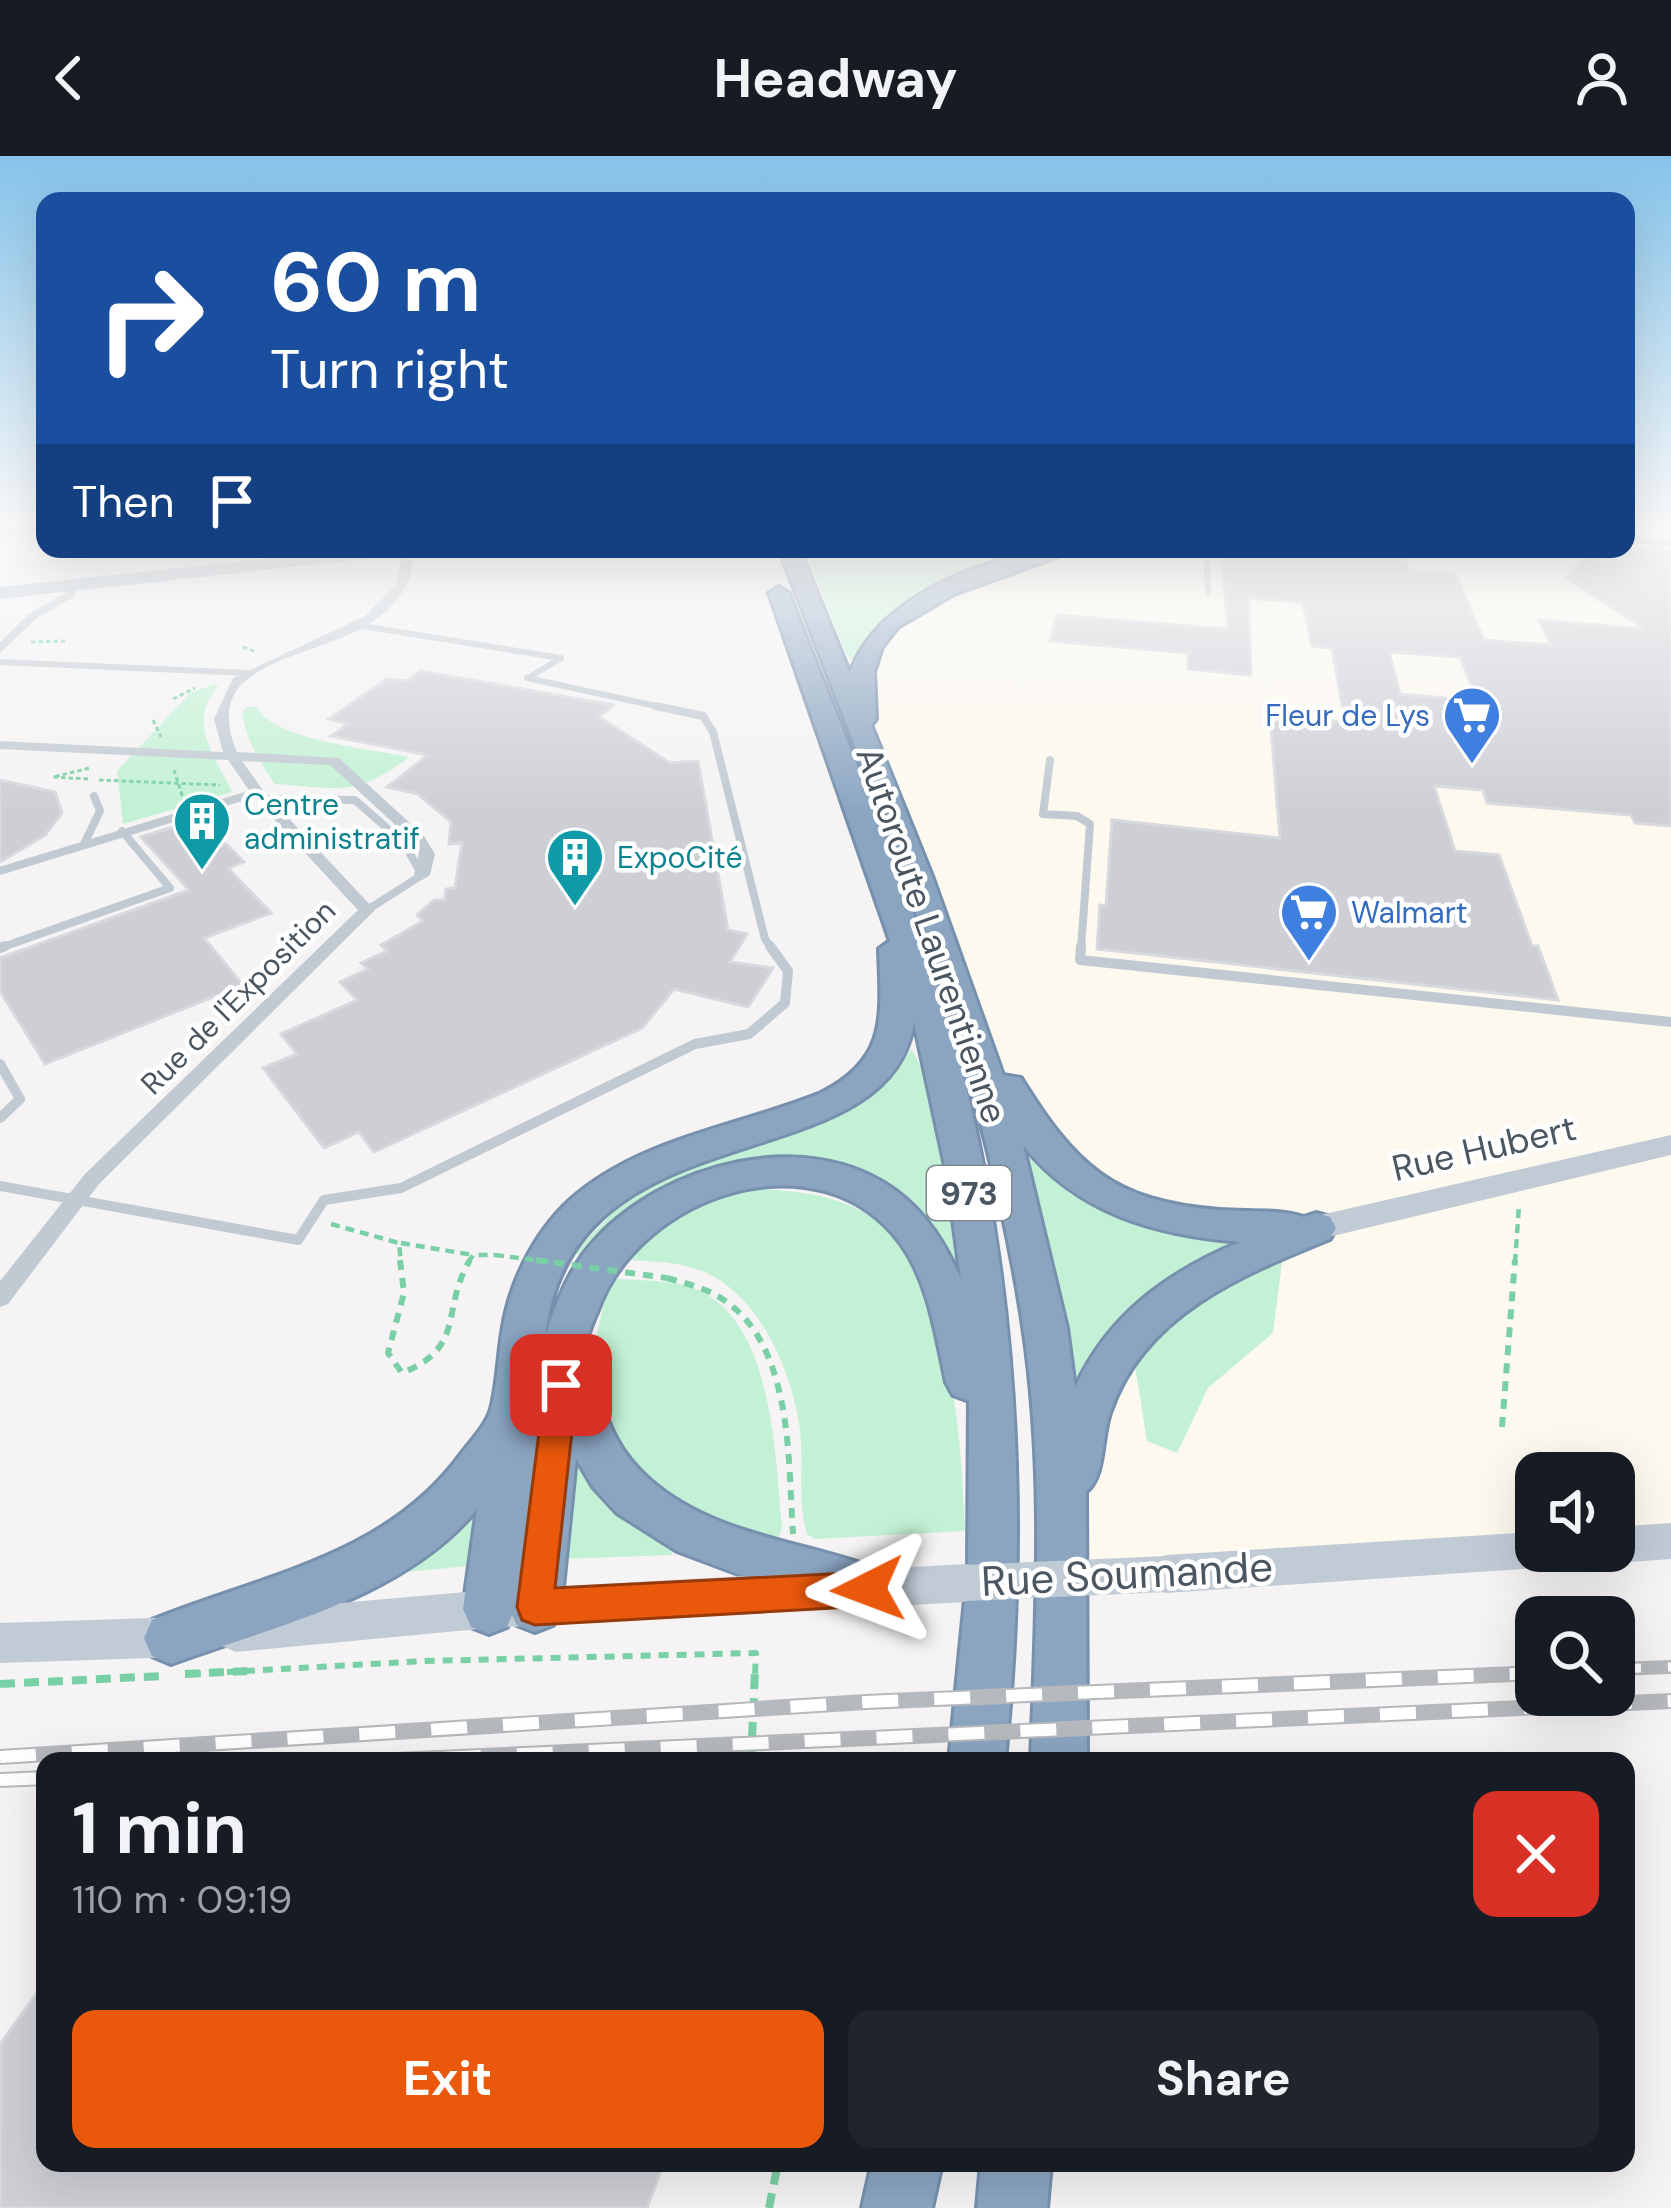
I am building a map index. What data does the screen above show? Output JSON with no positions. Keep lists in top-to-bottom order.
{
  "streets": {
    "highway": ["Autoroute Laurentienne", "973"],
    "street": ["Rue de l'Exposition", "Rue Hubert", "Rue Soumande"]
  },
  "places": {
    "supermarket": ["Fleur de Lys", "Walmart"],
    "building": ["Centre administratif", "ExpoCité"]
  },
  "page": {
    "header": "Headway",
    "turn": ["60 m", "Turn right"],
    "then": "Then",
    "heading": ["1 min", "110 m · 09:19"],
    "buttons": ["Exit", "Share"]
  }
}
